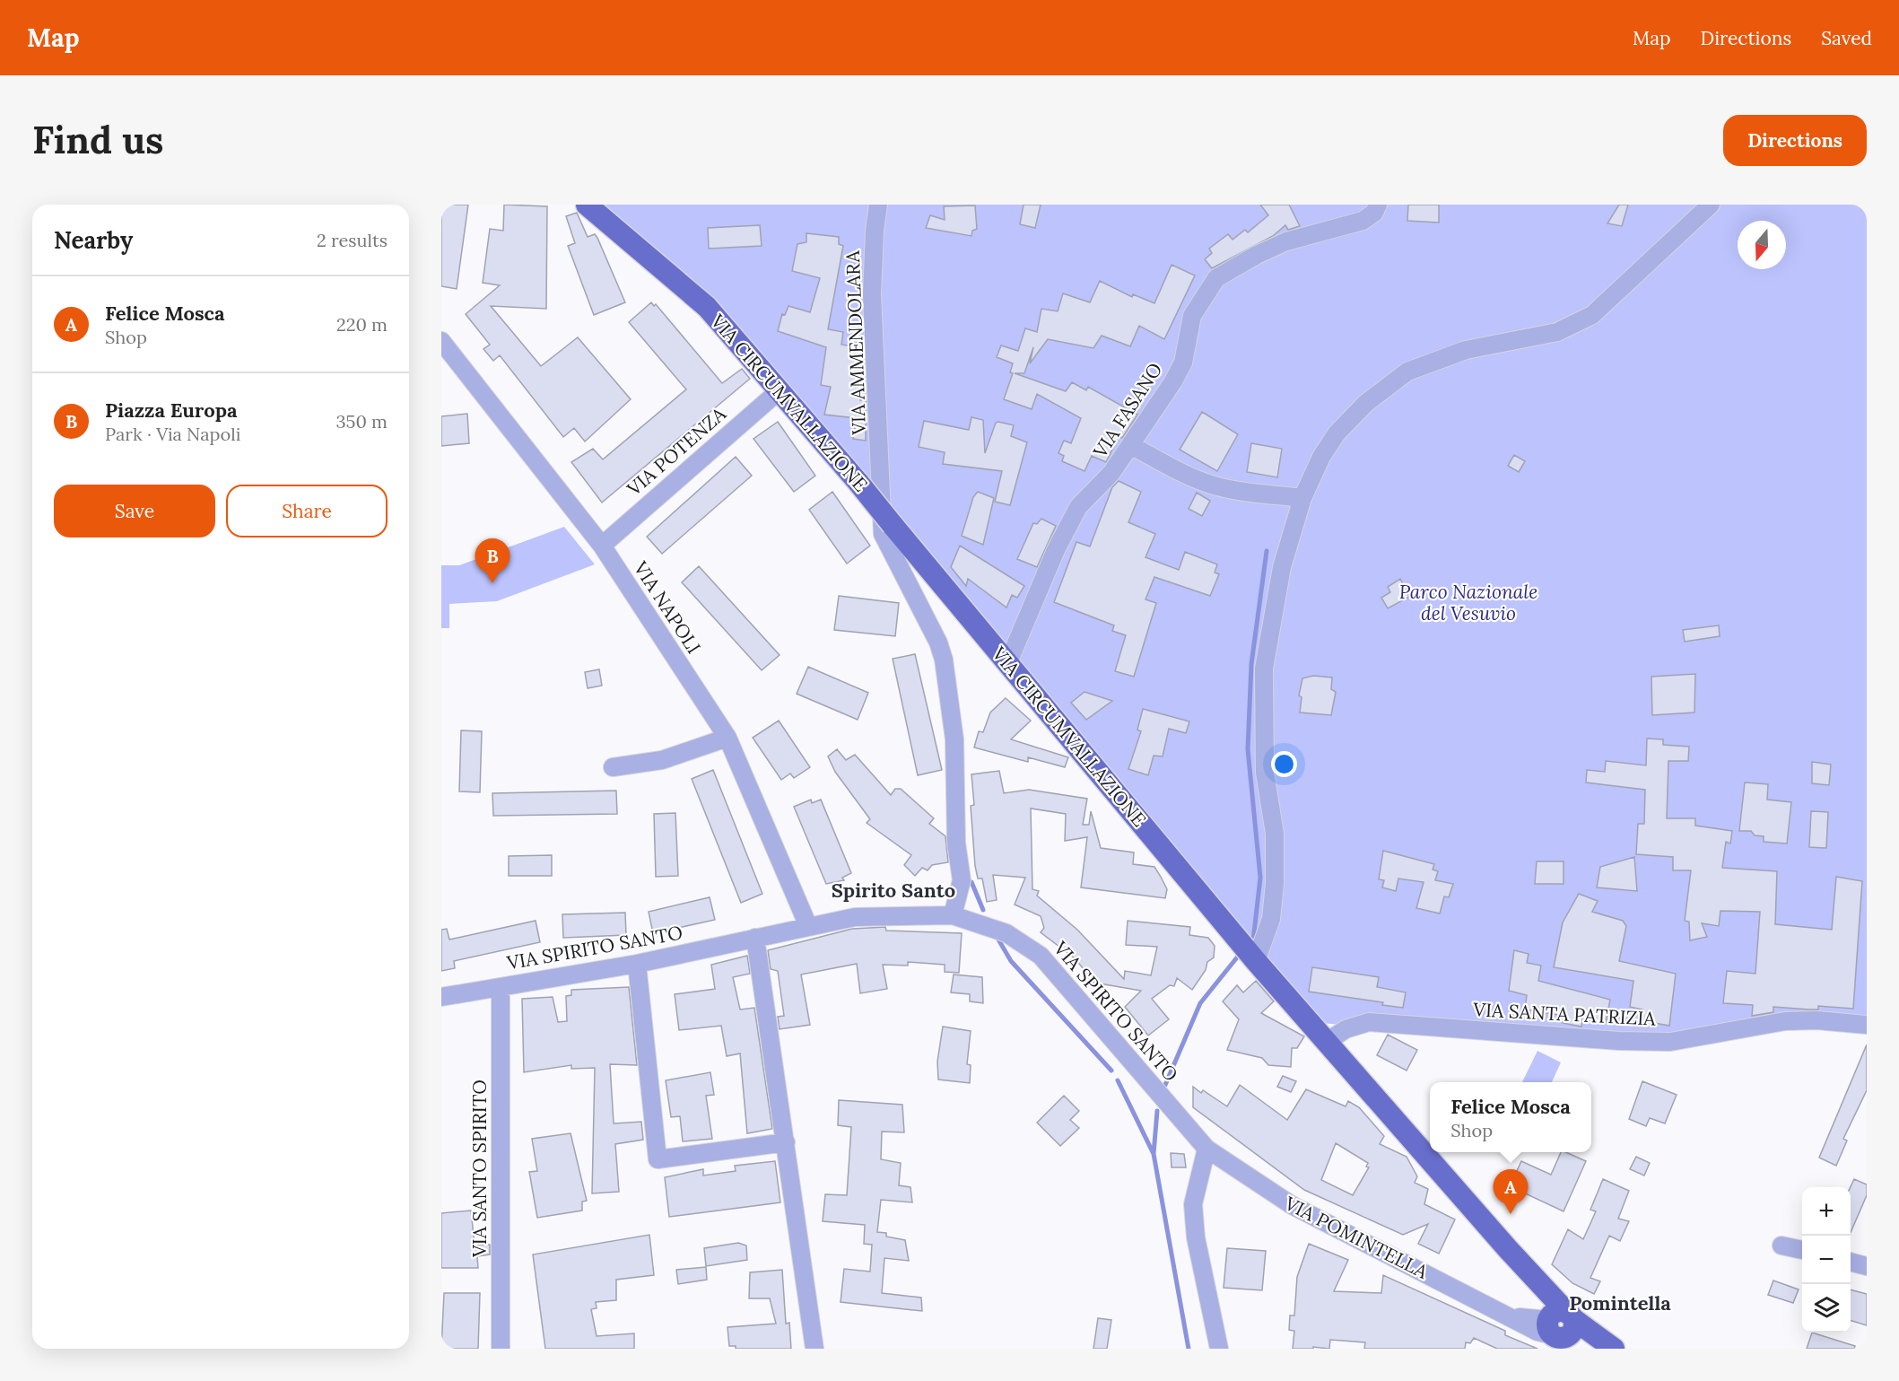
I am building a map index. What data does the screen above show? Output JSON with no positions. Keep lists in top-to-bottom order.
{
  "streets": {
    "main road": ["VIA CIRCUMVALLAZIONE"],
    "street": [
      "VIA AMMENDOLARA",
      "VIA FASANO",
      "VIA POTENZA",
      "VIA NAPOLI",
      "VIA SPIRITO SANTO",
      "VIA SANTA PATRIZIA",
      "VIA SANTO SPIRITO",
      "VIA POMINTELLA"
    ]
  },
  "crossings": [
    ["VIA AMMENDOLARA", "VIA SPIRITO SANTO"],
    ["VIA CIRCUMVALLAZIONE", "VIA FASANO"],
    ["VIA CIRCUMVALLAZIONE", "VIA POTENZA"],
    ["VIA CIRCUMVALLAZIONE", "VIA SANTA PATRIZIA"],
    ["VIA CIRCUMVALLAZIONE", "VIA POMINTELLA"],
    ["VIA POTENZA", "VIA NAPOLI"],
    ["VIA NAPOLI", "VIA SPIRITO SANTO"],
    ["VIA SPIRITO SANTO", "VIA SANTO SPIRITO"],
    ["VIA SPIRITO SANTO", "VIA POMINTELLA"]
  ],
  "districts": ["Spirito Santo", "Pomintella"],
  "parks": ["Parco Nazionale del Vesuvio"],
  "north": "bottom",
  "page": {
    "header": "Map",
    "nav": ["Map", "Directions", "Saved"],
    "buttons": [
      "Directions",
      ["Save", "Share"]
    ],
    "title": "Find us",
    "heading": ["Nearby", "2 results"],
    "list": [
      {
        "mark": "A",
        "name": "Felice Mosca",
        "note": "Shop",
        "value": "220 m"
      },
      {
        "mark": "B",
        "name": "Piazza Europa",
        "note": "Park · Via Napoli",
        "value": "350 m"
      }
    ],
    "pins": ["B", "A"],
    "popup": ["Felice Mosca", "Shop"],
    "map_buttons": ["+", "−"]
  }
}
